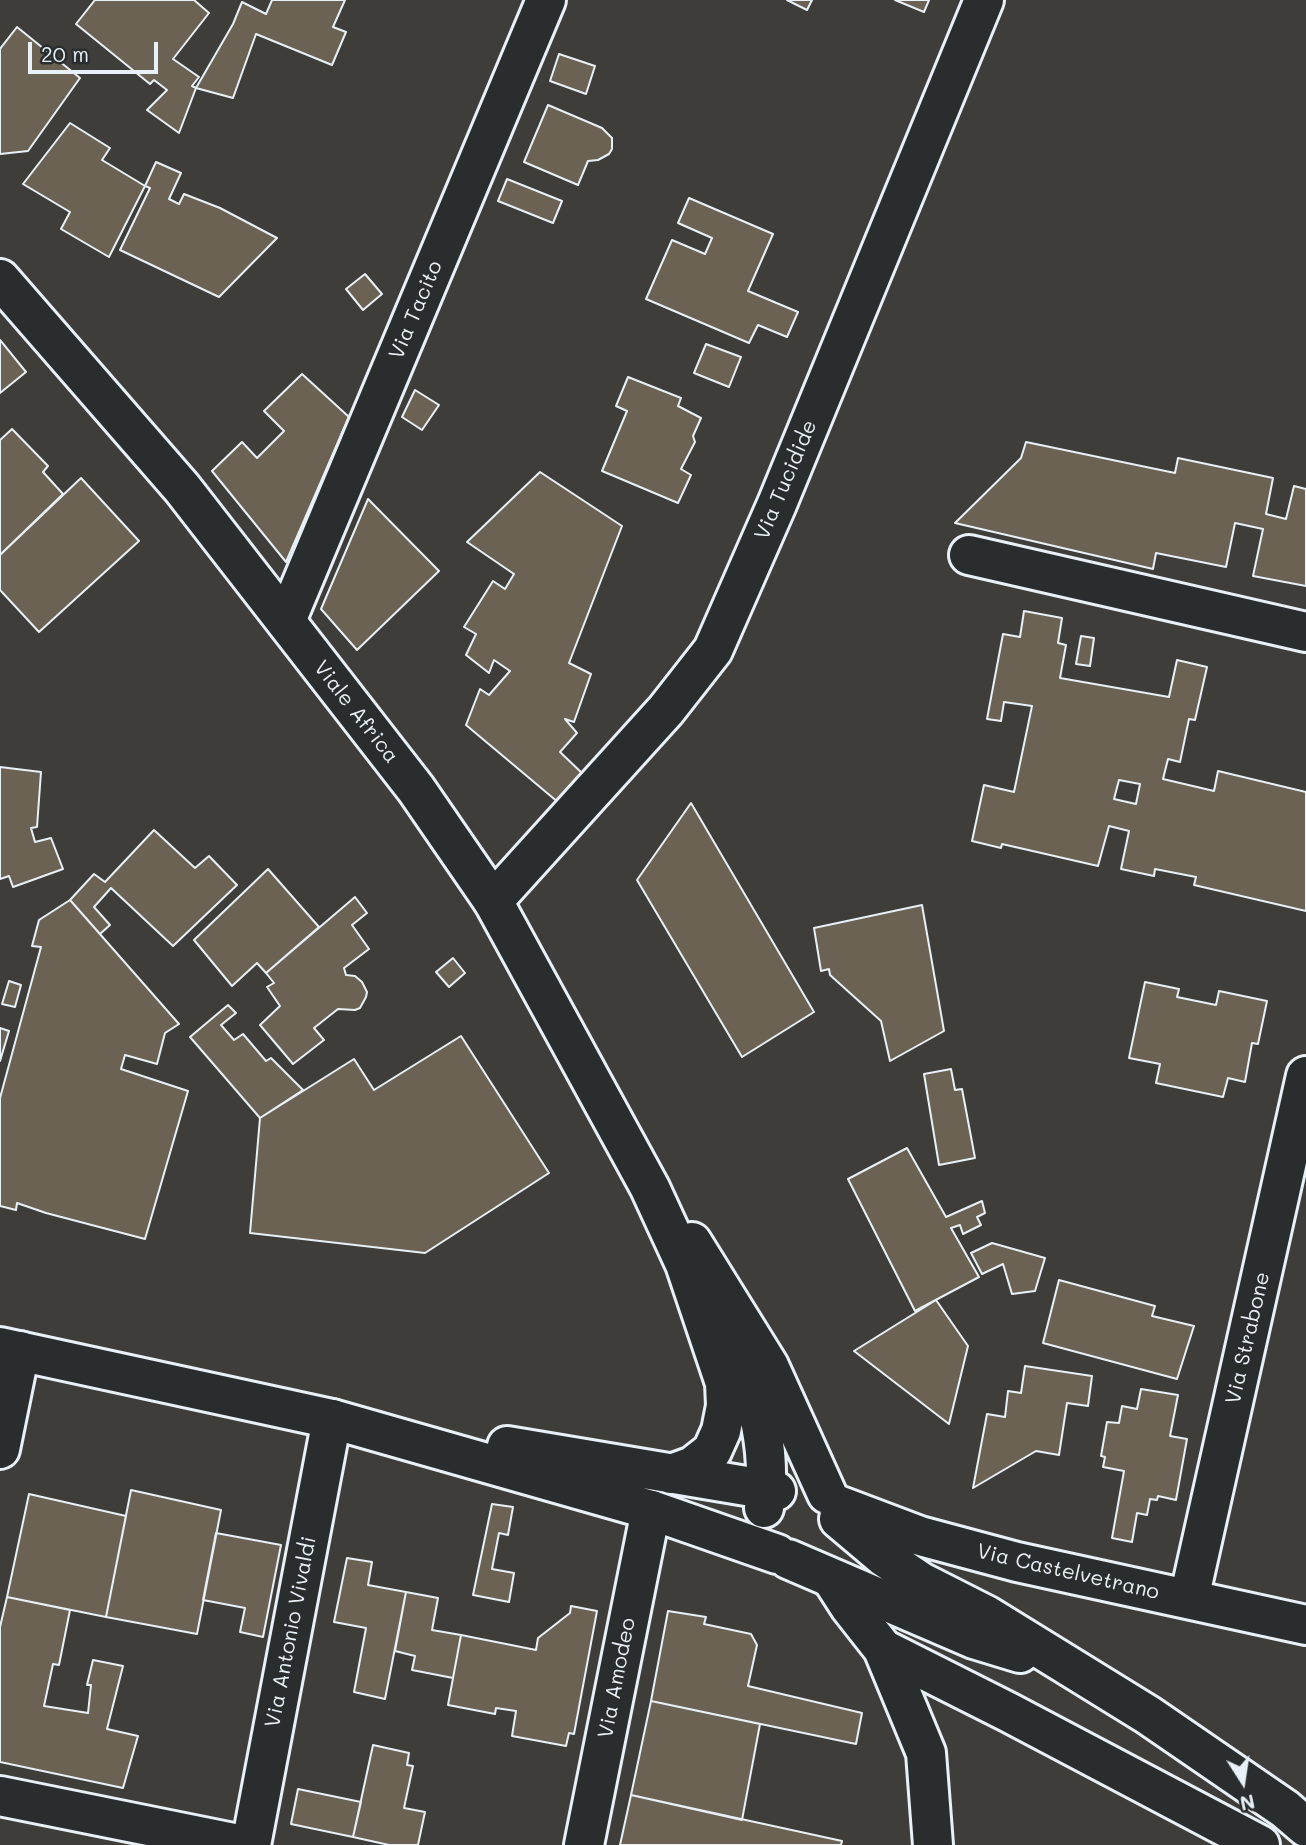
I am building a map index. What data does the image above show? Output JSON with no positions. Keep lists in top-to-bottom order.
{
  "streets": {
    "main road": [
      "Via Tacito",
      "Via Tucidide",
      "Viale Africa",
      "Via Strabone",
      "Via Castelvetrano",
      "Via Antonio Vivaldi",
      "Via Amodeo"
    ]
  },
  "crossings": [
    ["Via Tacito", "Viale Africa"],
    ["Via Tucidide", "Viale Africa"],
    ["Via Strabone", "Via Castelvetrano"]
  ],
  "scale_bar": "20 m",
  "north": "bottom"
}
